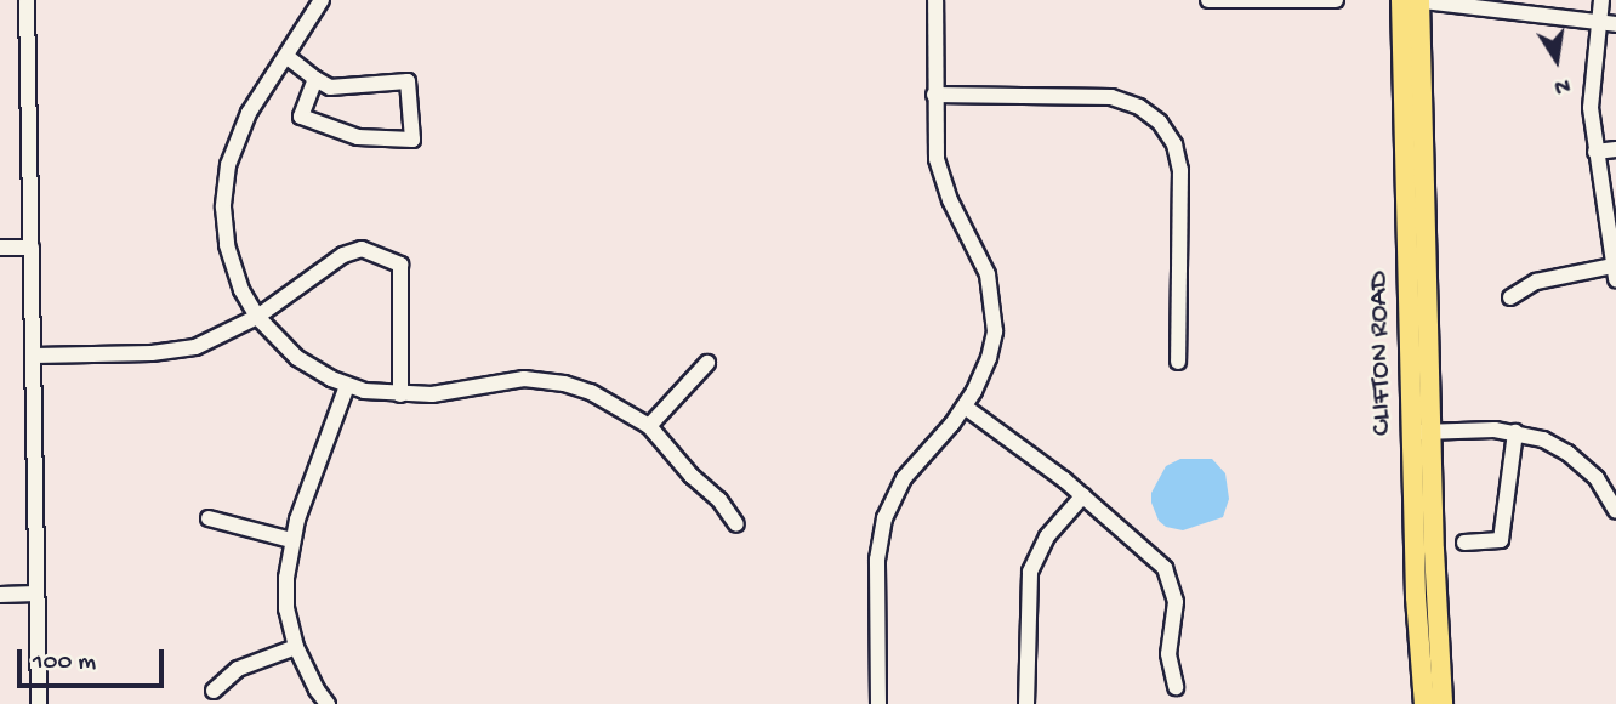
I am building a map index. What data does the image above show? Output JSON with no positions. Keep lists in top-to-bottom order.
{
  "streets": {
    "main road": ["CLIFTON ROAD"]
  },
  "scale_bar": "100 m",
  "north": "bottom"
}
